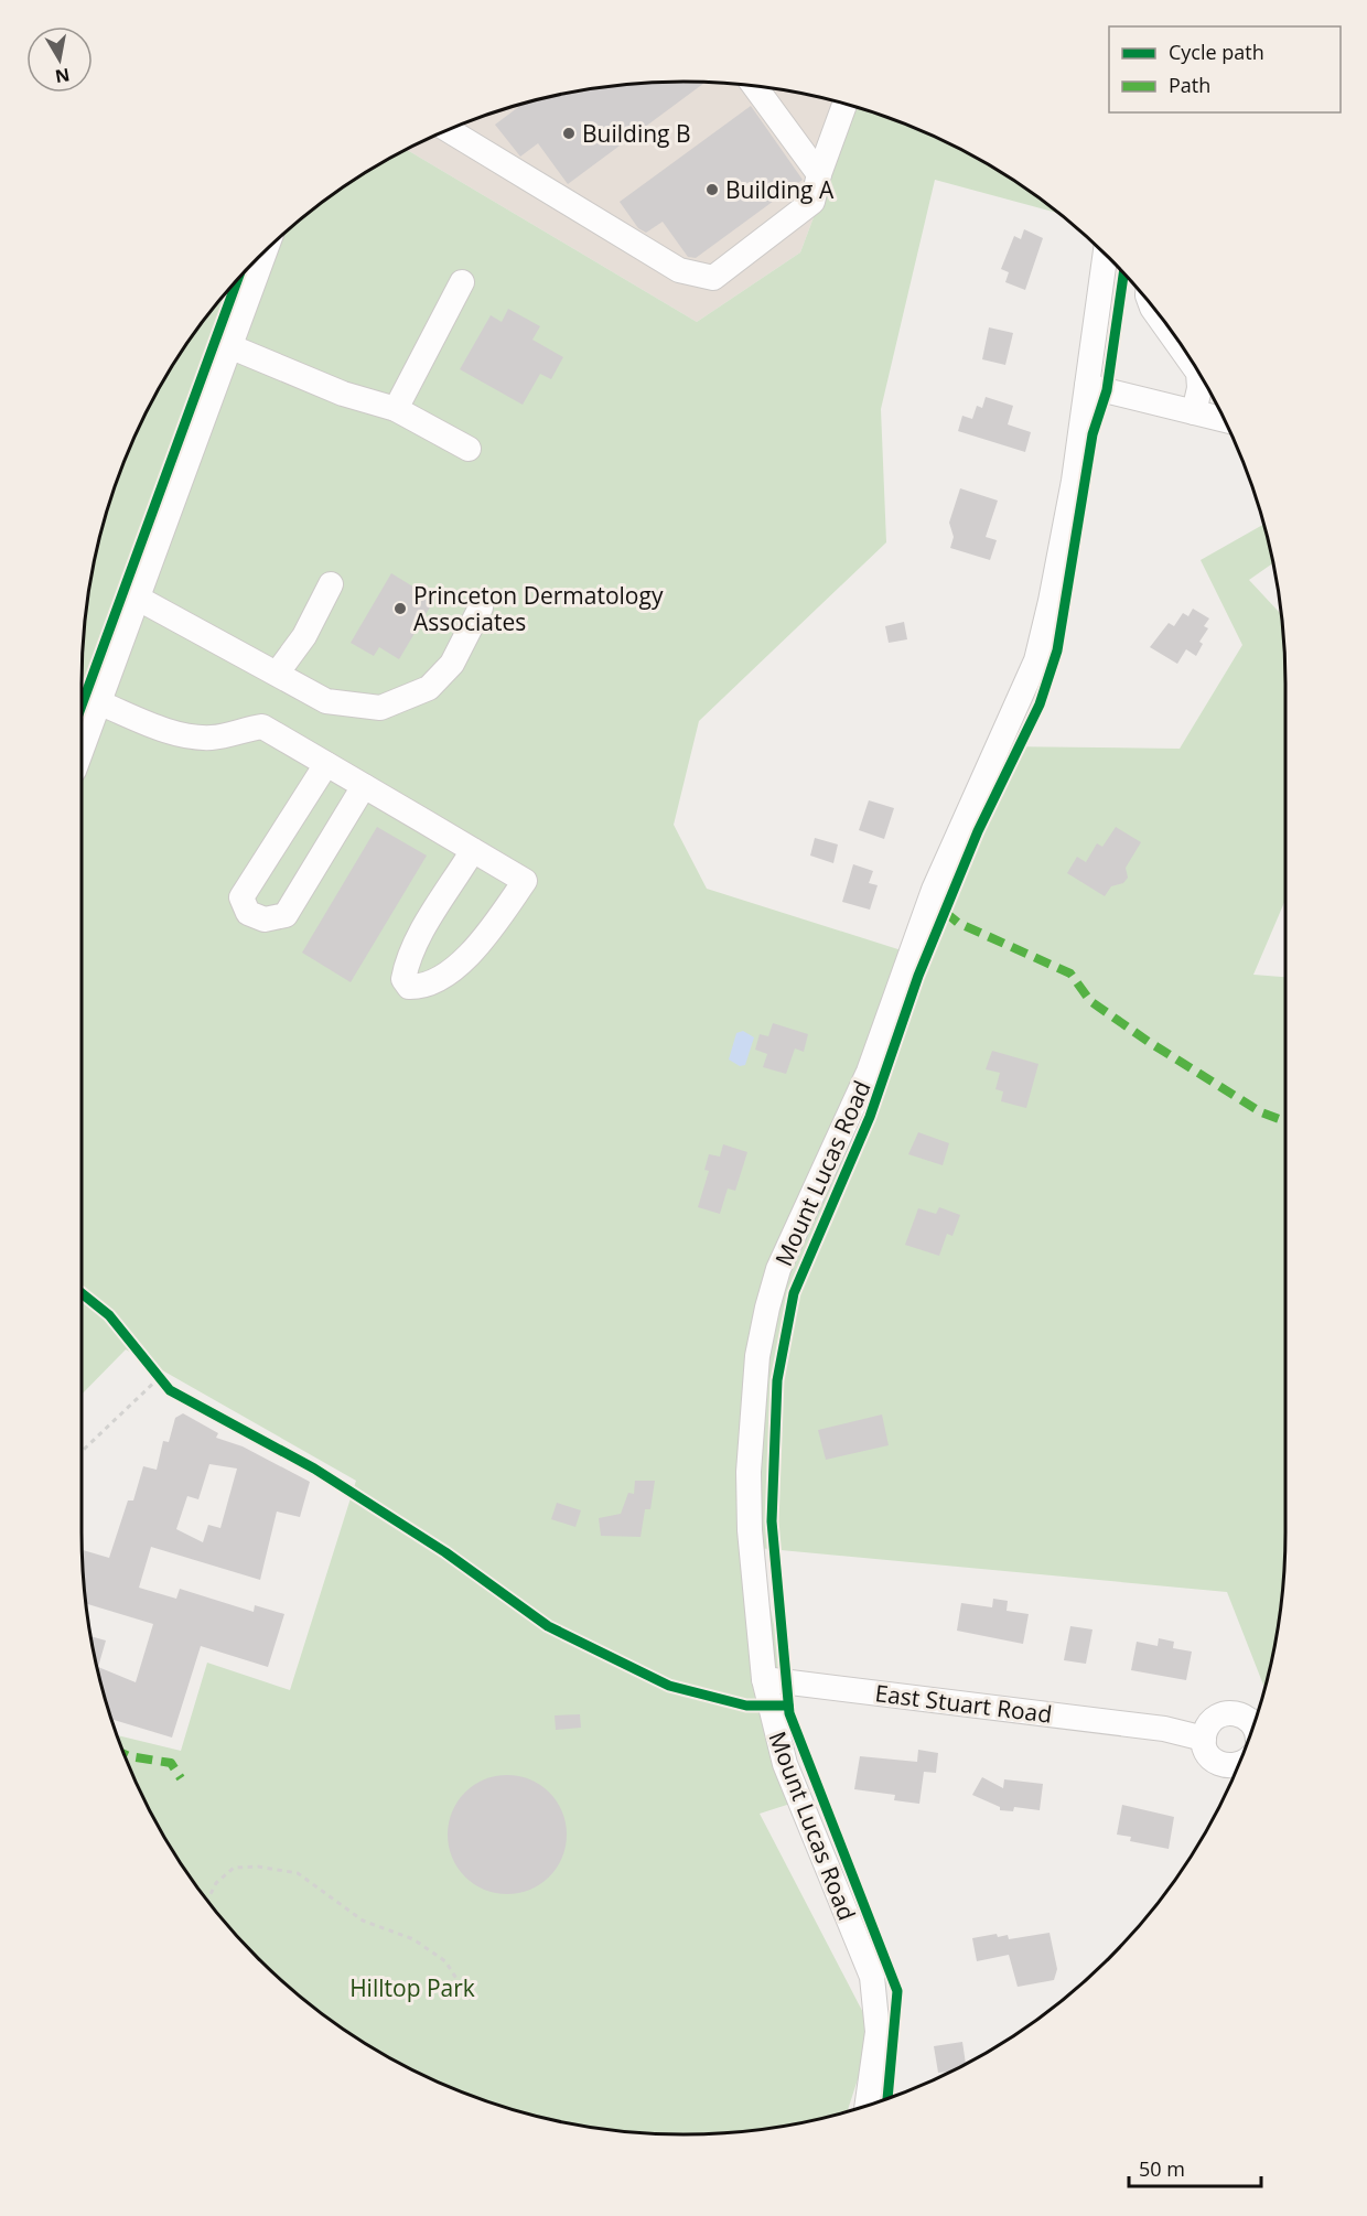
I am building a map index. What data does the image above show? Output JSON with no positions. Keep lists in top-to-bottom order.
{
  "streets": {
    "street": ["Mount Lucas Road", "East Stuart Road"]
  },
  "crossings": [
    ["Mount Lucas Road", "East Stuart Road"]
  ],
  "parks": ["Hilltop Park"],
  "places": ["Building B", "Building A", "Princeton Dermatology Associates"],
  "legend": ["Cycle path", "Path"],
  "scale_bar": "50 m",
  "north": "bottom"
}
